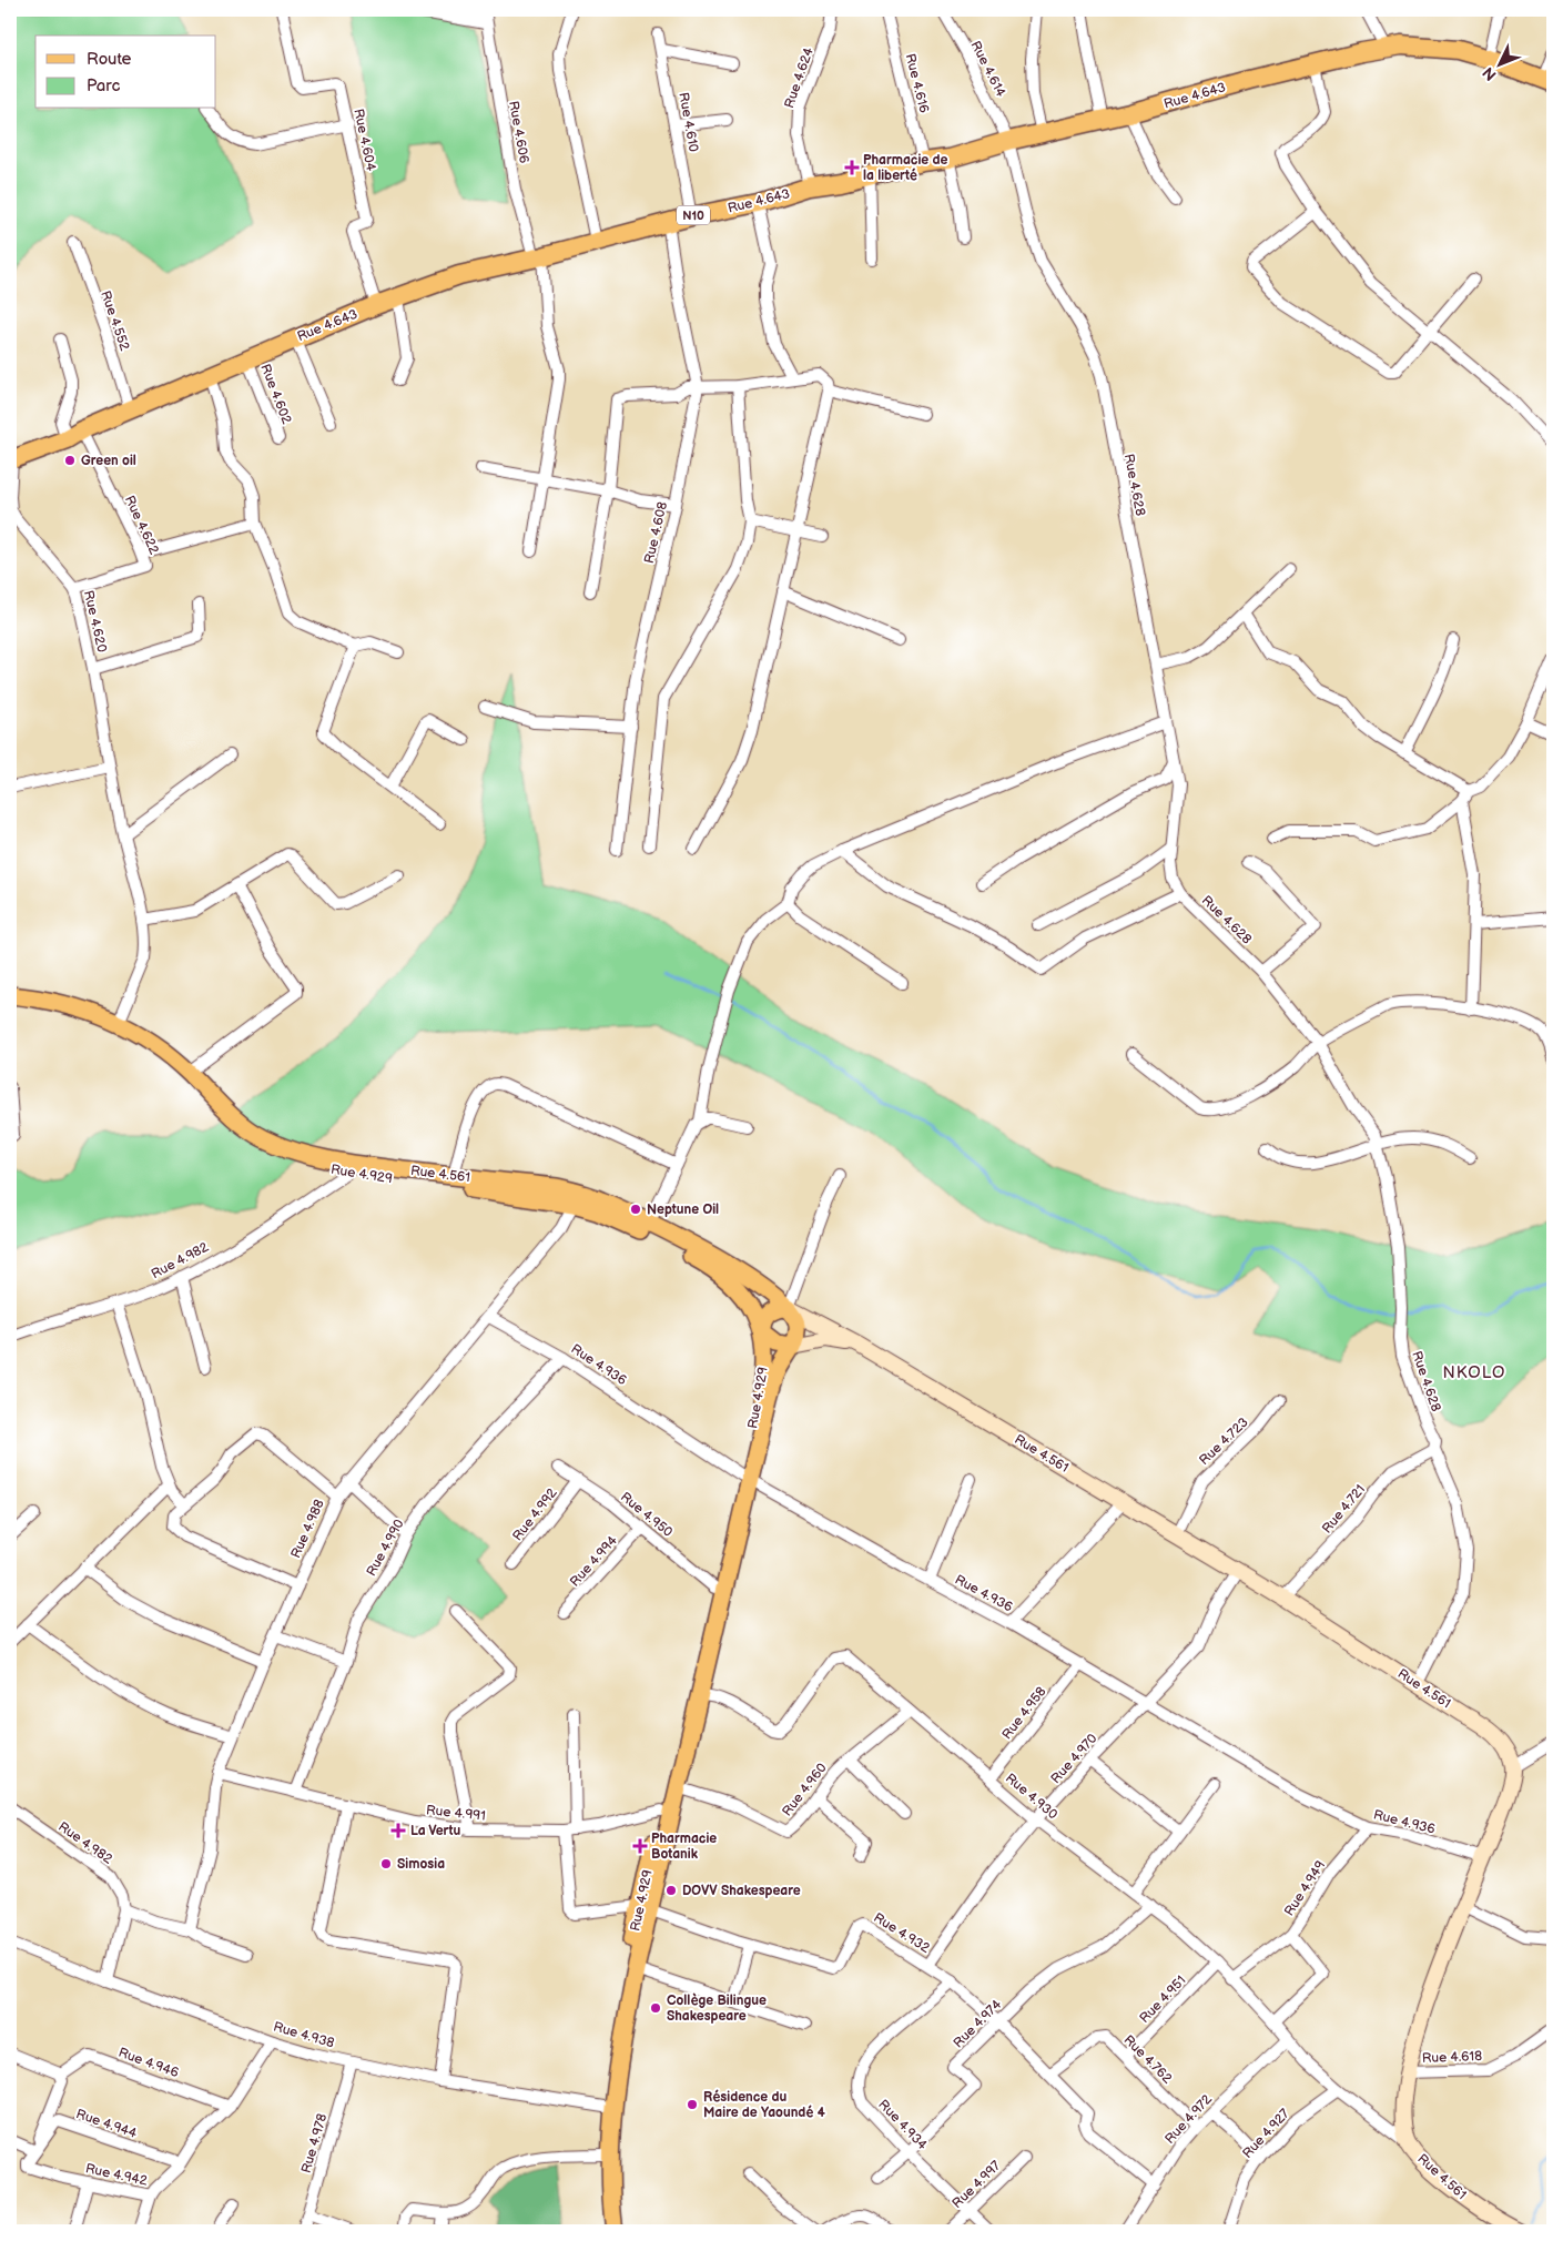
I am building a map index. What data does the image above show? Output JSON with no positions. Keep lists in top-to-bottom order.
{
  "streets": {
    "highway": ["Rue 4.643", "N10"],
    "main road": ["Rue 4.929", "Rue 4.561"],
    "street": [
      "Rue 4.614",
      "Rue 4.624",
      "Rue 4.616",
      "Rue 4.610",
      "Rue 4.606",
      "Rue 4.604",
      "Rue 4.552",
      "Rue 4.602",
      "Rue 4.628",
      "Rue 4.622",
      "Rue 4.608",
      "Rue 4.620",
      "Rue 4.982",
      "Rue 4.936",
      "Rue 4.723",
      "Rue 4.721",
      "Rue 4.992",
      "Rue 4.950",
      "Rue 4.988",
      "Rue 4.990",
      "Rue 4.994",
      "Rue 4.958",
      "Rue 4.970",
      "Rue 4.960",
      "Rue 4.930",
      "Rue 4.991",
      "Rue 4.949",
      "Rue 4.932",
      "Rue 4.951",
      "Rue 4.974",
      "Rue 4.938",
      "Rue 4.618",
      "Rue 4.762",
      "Rue 4.946",
      "Rue 4.972",
      "Rue 4.944",
      "Rue 4.934",
      "Rue 4.927",
      "Rue 4.978",
      "Rue 4.942",
      "Rue 4.997"
    ]
  },
  "crossings": [
    ["Rue 4.614", "Rue 4.643"],
    ["Rue 4.614", "Rue 4.628"],
    ["Rue 4.624", "Rue 4.643"],
    ["Rue 4.616", "Rue 4.643"],
    ["Rue 4.643", "Rue 4.610"],
    ["Rue 4.643", "Rue 4.606"],
    ["Rue 4.643", "Rue 4.604"],
    ["Rue 4.643", "N10"],
    ["Rue 4.643", "Rue 4.552"],
    ["Rue 4.643", "Rue 4.602"],
    ["Rue 4.643", "Rue 4.628"],
    ["Rue 4.643", "Rue 4.622"],
    ["Rue 4.643", "Rue 4.608"],
    ["Rue 4.643", "Rue 4.620"],
    ["Rue 4.628", "Rue 4.561"],
    ["Rue 4.628", "Rue 4.721"],
    ["Rue 4.622", "Rue 4.620"],
    ["Rue 4.929", "Rue 4.561"],
    ["Rue 4.929", "Rue 4.982"],
    ["Rue 4.929", "Rue 4.936"],
    ["Rue 4.929", "Rue 4.950"],
    ["Rue 4.929", "Rue 4.988"],
    ["Rue 4.929", "Rue 4.960"],
    ["Rue 4.929", "Rue 4.930"],
    ["Rue 4.929", "Rue 4.991"],
    ["Rue 4.929", "Rue 4.932"],
    ["Rue 4.929", "Rue 4.938"],
    ["Rue 4.561", "Rue 4.936"],
    ["Rue 4.561", "Rue 4.723"],
    ["Rue 4.561", "Rue 4.721"],
    ["Rue 4.561", "Rue 4.970"],
    ["Rue 4.561", "Rue 4.618"],
    ["Rue 4.936", "Rue 4.988"],
    ["Rue 4.936", "Rue 4.990"],
    ["Rue 4.936", "Rue 4.958"],
    ["Rue 4.936", "Rue 4.970"],
    ["Rue 4.936", "Rue 4.949"],
    ["Rue 4.992", "Rue 4.950"],
    ["Rue 4.950", "Rue 4.994"],
    ["Rue 4.988", "Rue 4.991"],
    ["Rue 4.990", "Rue 4.991"],
    ["Rue 4.958", "Rue 4.930"],
    ["Rue 4.970", "Rue 4.930"],
    ["Rue 4.970", "Rue 4.932"],
    ["Rue 4.960", "Rue 4.930"],
    ["Rue 4.930", "Rue 4.949"],
    ["Rue 4.930", "Rue 4.951"],
    ["Rue 4.930", "Rue 4.974"],
    ["Rue 4.930", "Rue 4.972"],
    ["Rue 4.930", "Rue 4.927"],
    ["Rue 4.991", "Rue 4.932"],
    ["Rue 4.932", "Rue 4.974"],
    ["Rue 4.932", "Rue 4.762"],
    ["Rue 4.932", "Rue 4.972"],
    ["Rue 4.932", "Rue 4.934"],
    ["Rue 4.951", "Rue 4.762"],
    ["Rue 4.974", "Rue 4.934"],
    ["Rue 4.938", "Rue 4.978"],
    ["Rue 4.938", "Rue 4.942"],
    ["Rue 4.762", "Rue 4.972"],
    ["Rue 4.946", "Rue 4.942"],
    ["Rue 4.944", "Rue 4.942"],
    ["Rue 4.934", "Rue 4.997"]
  ],
  "districts": ["NKOLO"],
  "places": {
    "health": ["Pharmacie de la liberté", "La Vertu", "Pharmacie Botanik"],
    "other": [
      "Green oil",
      "Neptune Oil",
      "Simosia",
      "DOVV Shakespeare",
      "Collège Bilingue Shakespeare",
      "Résidence du Maire de Yaoundé 4"
    ]
  },
  "legend": ["Route", "Parc"],
  "north": "bottom left"
}
